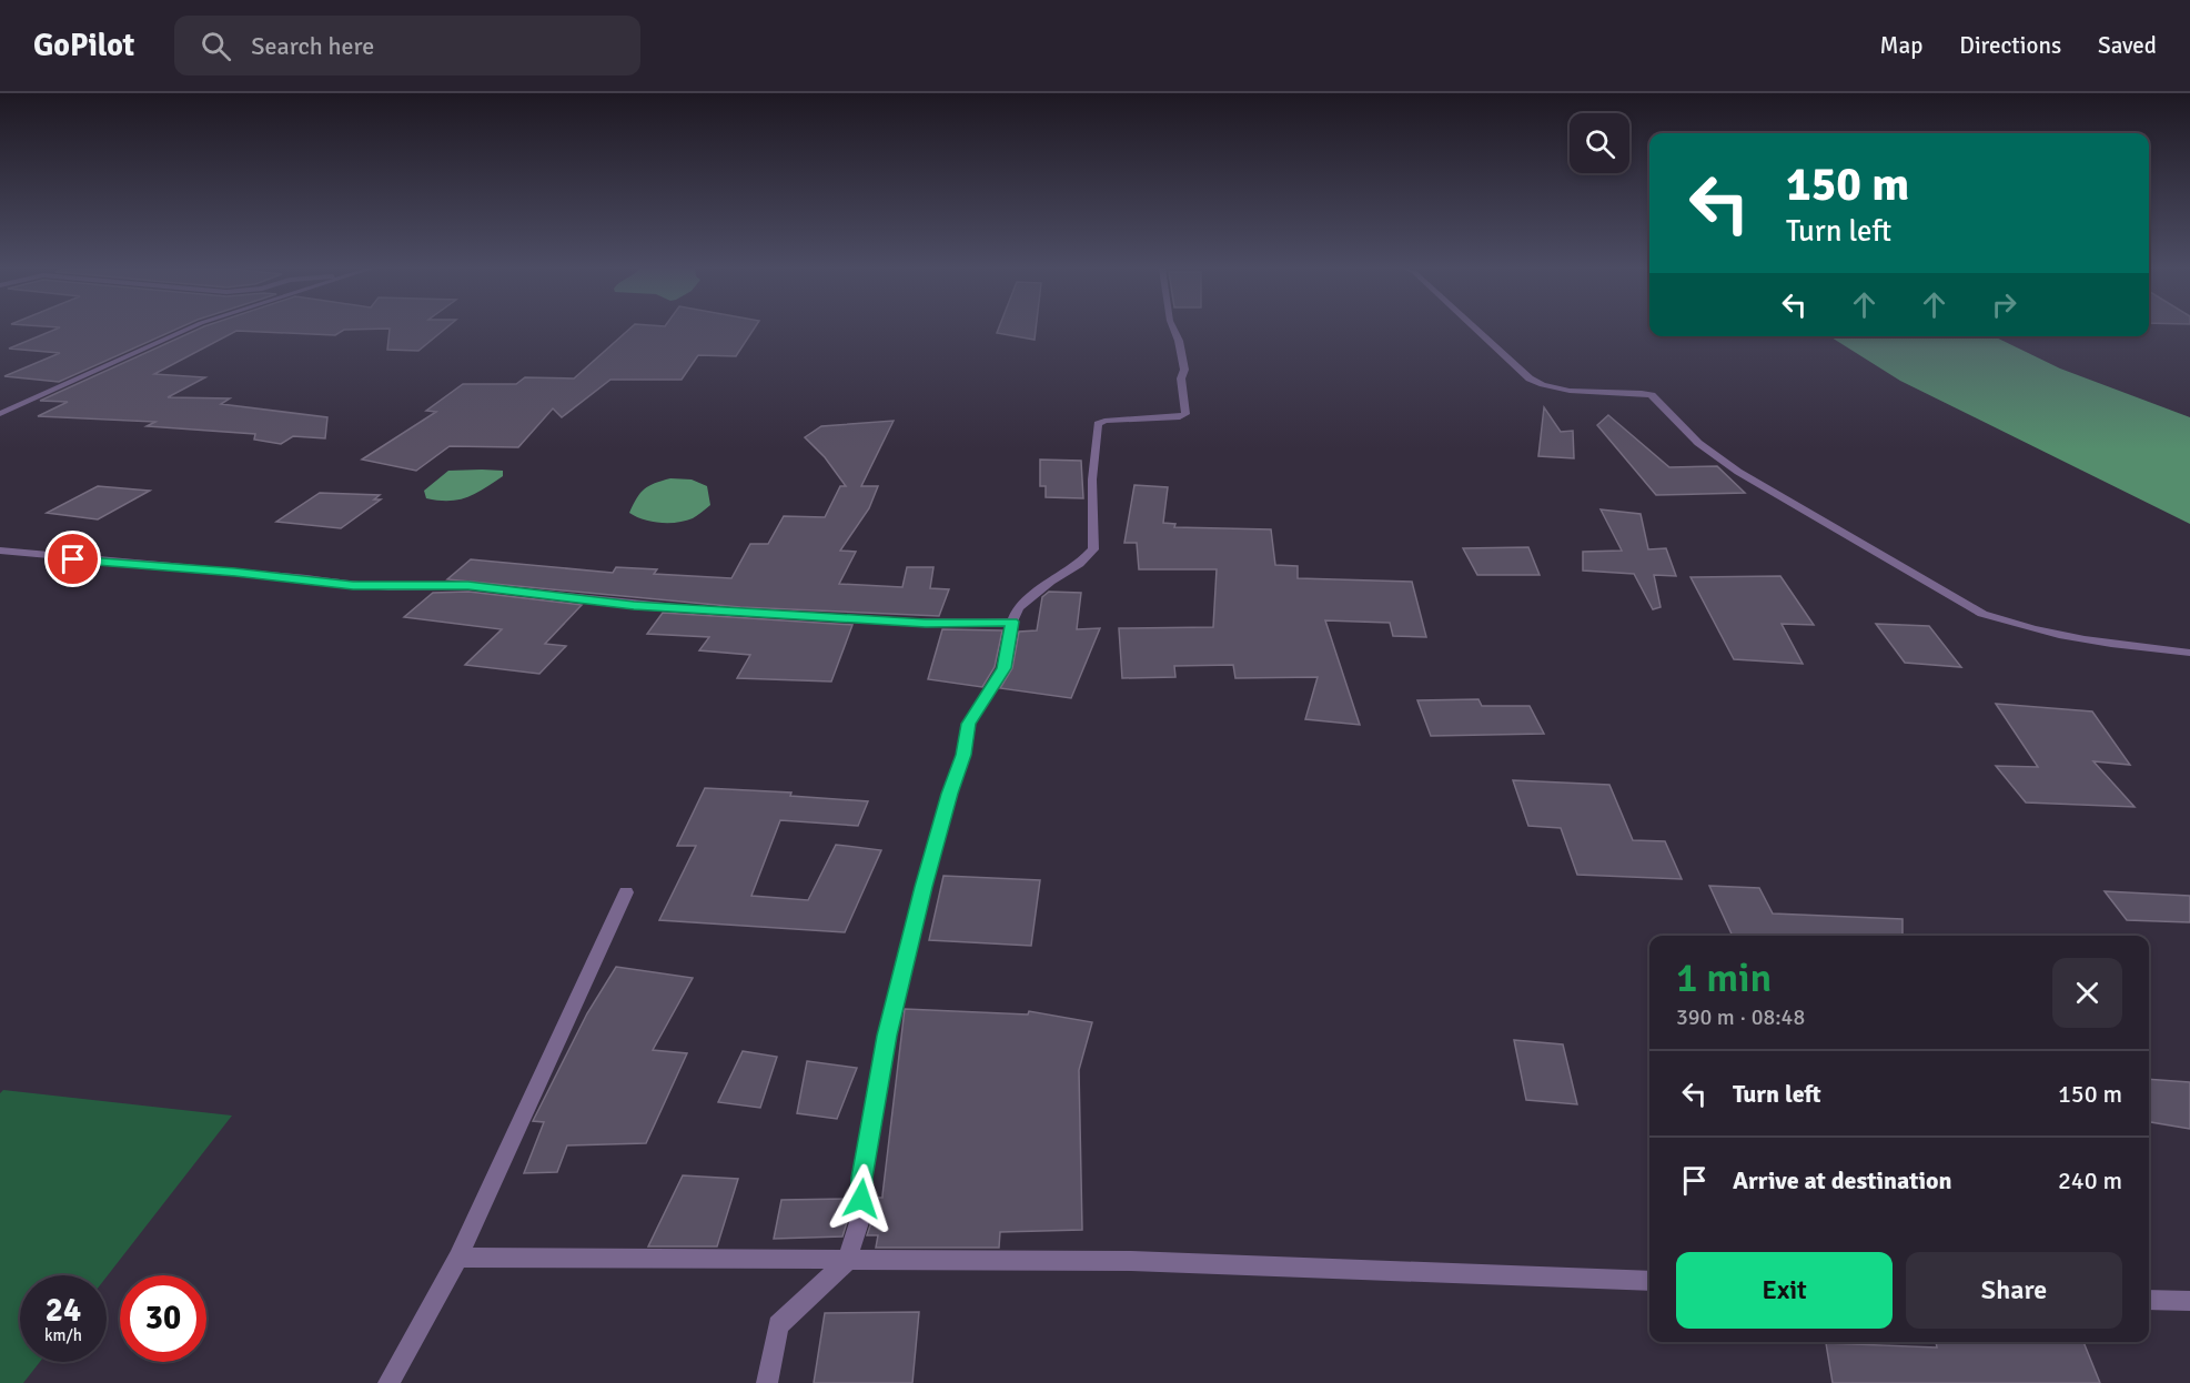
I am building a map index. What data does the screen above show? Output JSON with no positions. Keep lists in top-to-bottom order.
{
  "page": {
    "header": "GoPilot",
    "search": "Search here",
    "nav": ["Map", "Directions", "Saved"],
    "turn": ["150 m", "Turn left"],
    "heading": ["1 min", "390 m · 08:48"],
    "list": [
      {
        "name": "Turn left",
        "value": "150 m"
      },
      {
        "name": "Arrive at destination",
        "value": "240 m"
      }
    ],
    "buttons": ["Exit", "Share"],
    "speed": "24 km/h",
    "limit": "30"
  }
}
